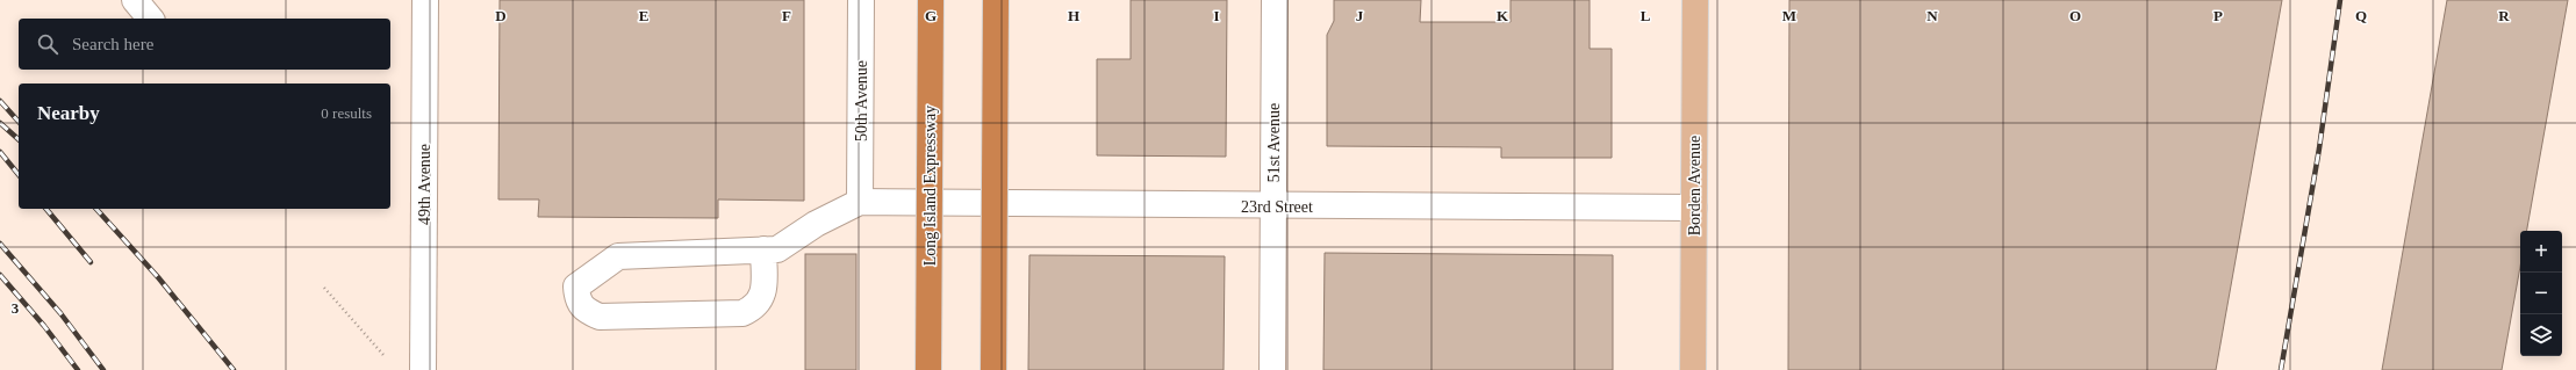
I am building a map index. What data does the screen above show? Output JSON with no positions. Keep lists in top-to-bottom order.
{
  "streets": {
    "highway": ["Long Island Expressway"],
    "main road": ["Borden Avenue"],
    "street": [
      "50th Avenue",
      "51st Avenue",
      "49th Avenue",
      "23rd Street"
    ]
  },
  "crossings": [
    ["50th Avenue", "23rd Street"],
    ["51st Avenue", "23rd Street"],
    ["Borden Avenue", "23rd Street"]
  ],
  "page": {
    "search": "Search here",
    "heading": ["Nearby", "0 results"],
    "map_buttons": ["+", "−"]
  },
  "grid": {
    "columns": [
      "D",
      "E",
      "F",
      "G",
      "H",
      "I",
      "J",
      "K",
      "L",
      "M",
      "N",
      "O",
      "P",
      "Q",
      "R"
    ],
    "rows": ["3"]
  }
}
